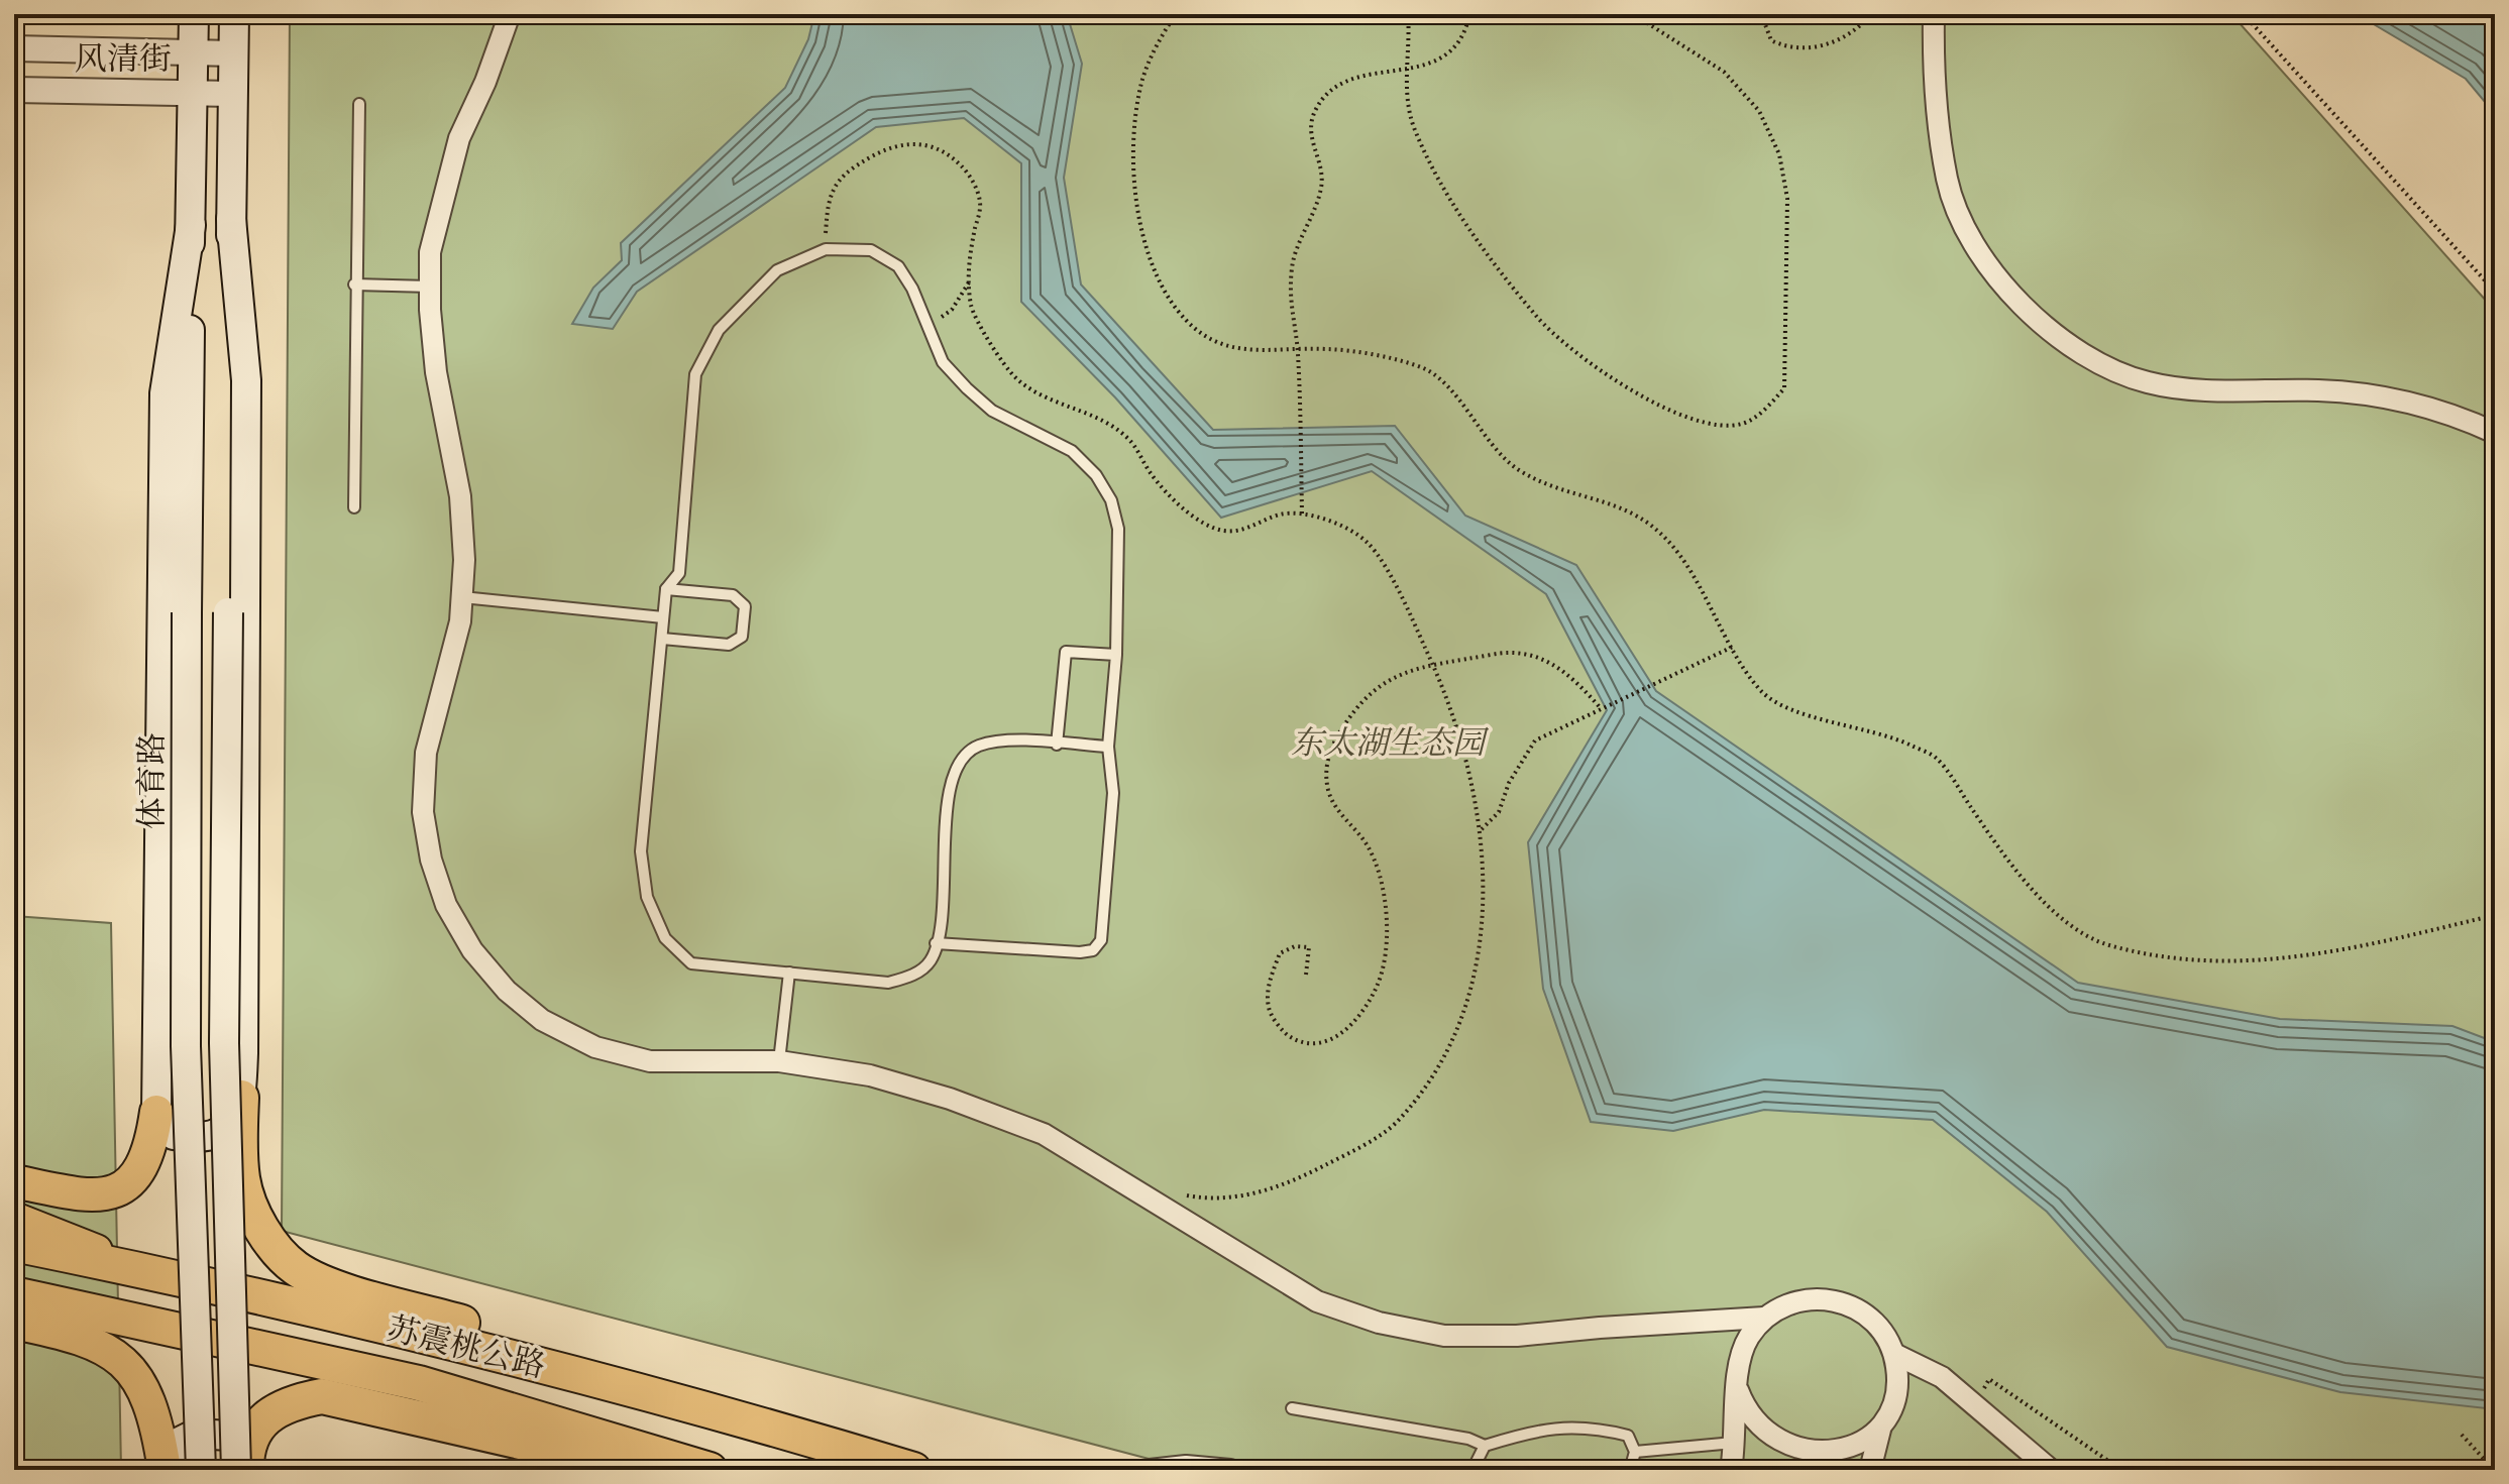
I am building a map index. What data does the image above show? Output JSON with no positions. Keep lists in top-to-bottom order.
{
  "streets": {
    "highway": ["苏震桃公路"],
    "main road": ["体育路"],
    "street": ["风清街"]
  },
  "crossings": [
    ["风清街", "体育路"]
  ],
  "parks": ["东太湖生态园"]
}
